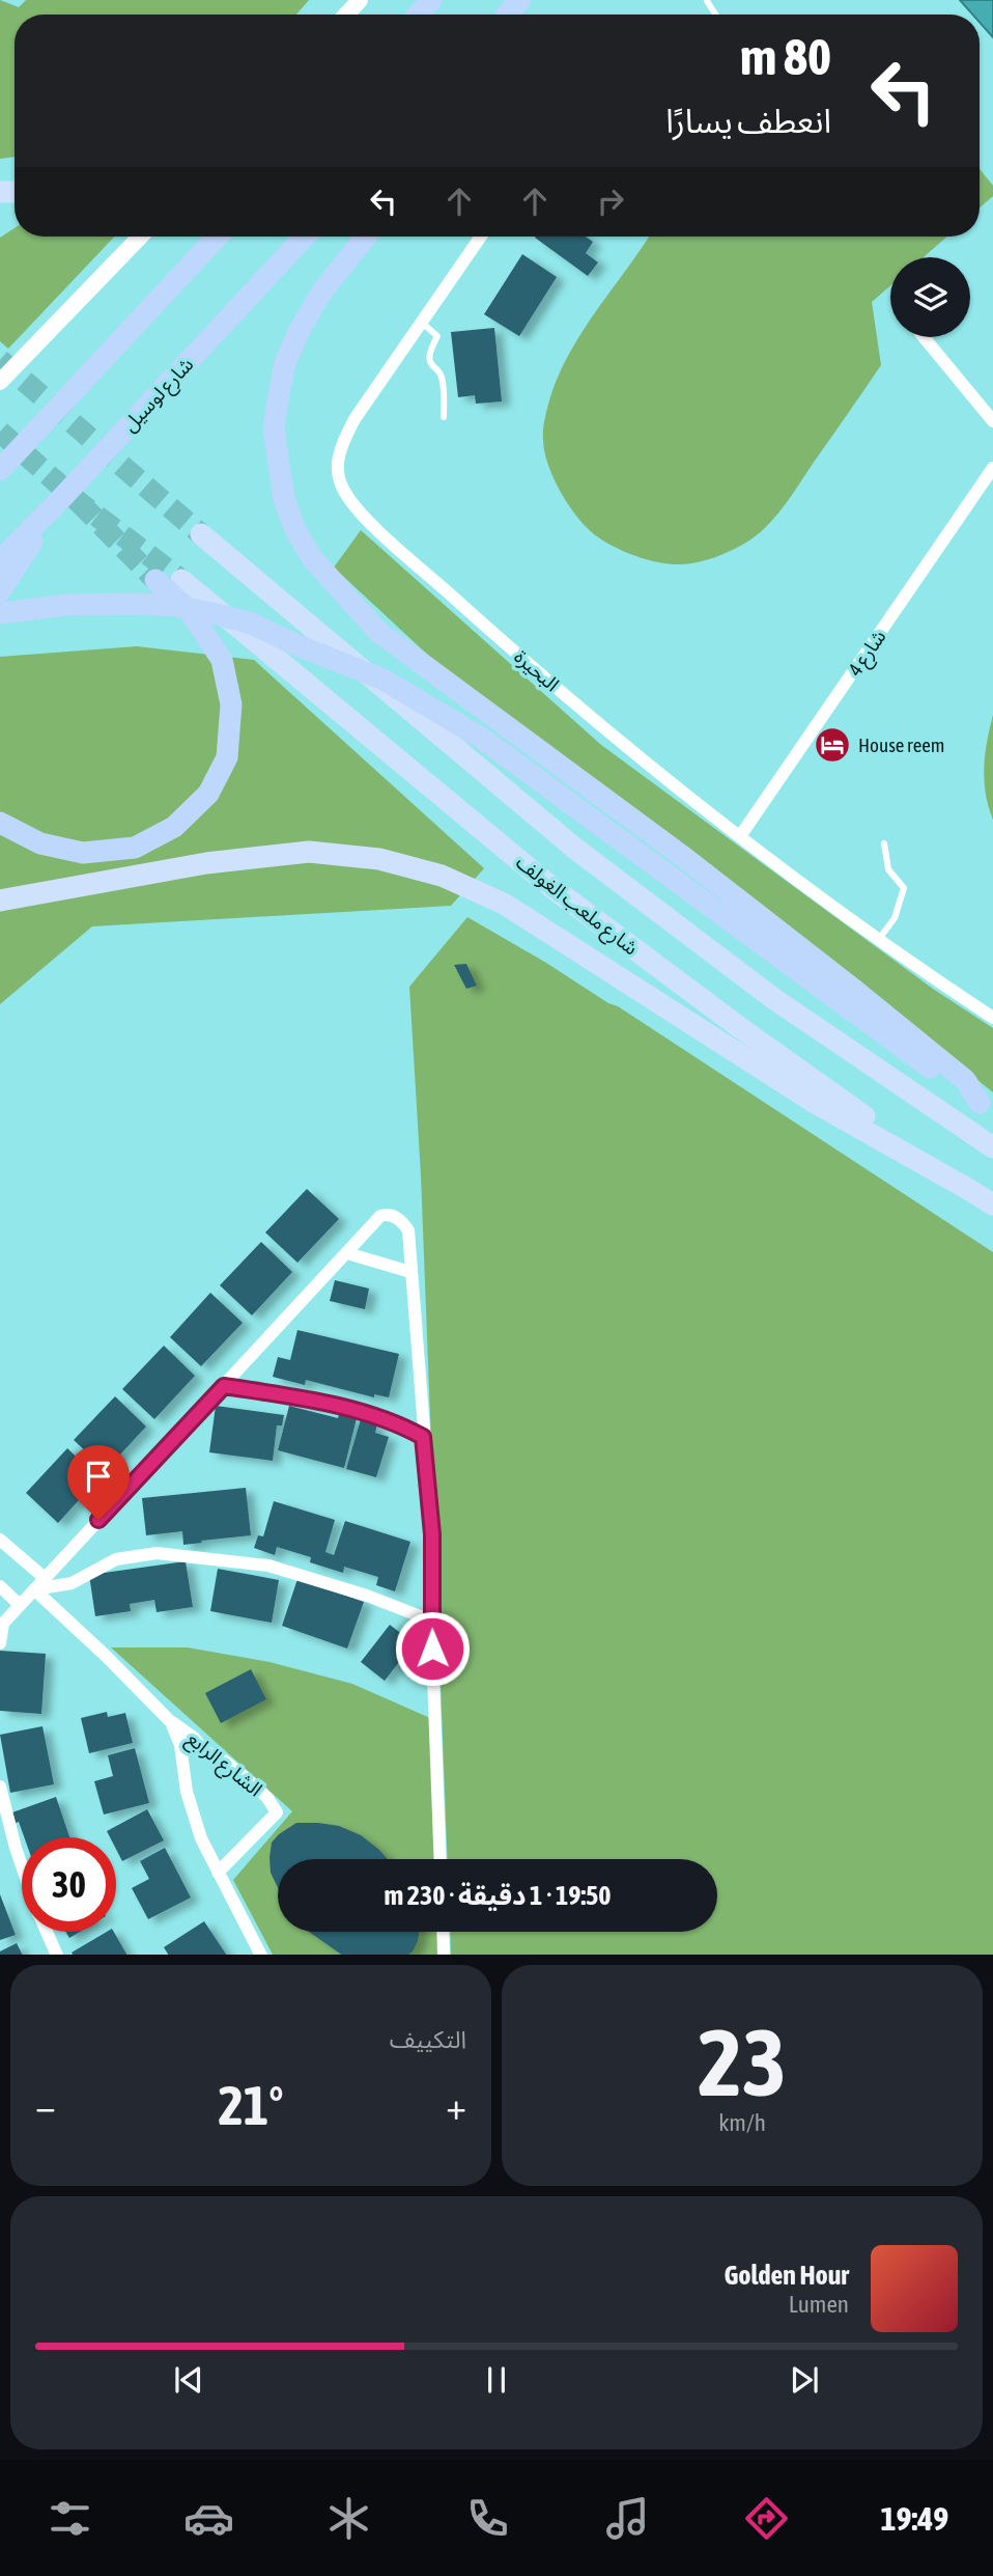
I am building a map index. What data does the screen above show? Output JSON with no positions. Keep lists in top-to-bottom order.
{
  "streets": {
    "highway": ["شارع لوسيل"],
    "main road": ["شارع ملعب الغولف"],
    "street": ["شارع 4", "البحيرة", "الشارع الرابع"]
  },
  "crossings": [
    ["شارع 4", "البحيرة"]
  ],
  "places": {
    "hotel": ["House reem"]
  },
  "page": {
    "turn": ["80 m", "انعطف يسارًا"],
    "limit": "30",
    "trip": "19:50 · 1 دقيقة · 230 m",
    "tile": [
      ["23", "km/h"],
      "التكييف"
    ],
    "heat": ["−", "21°", "+"],
    "song": ["Golden Hour", "Lumen"],
    "tabs": "19:49"
  }
}
